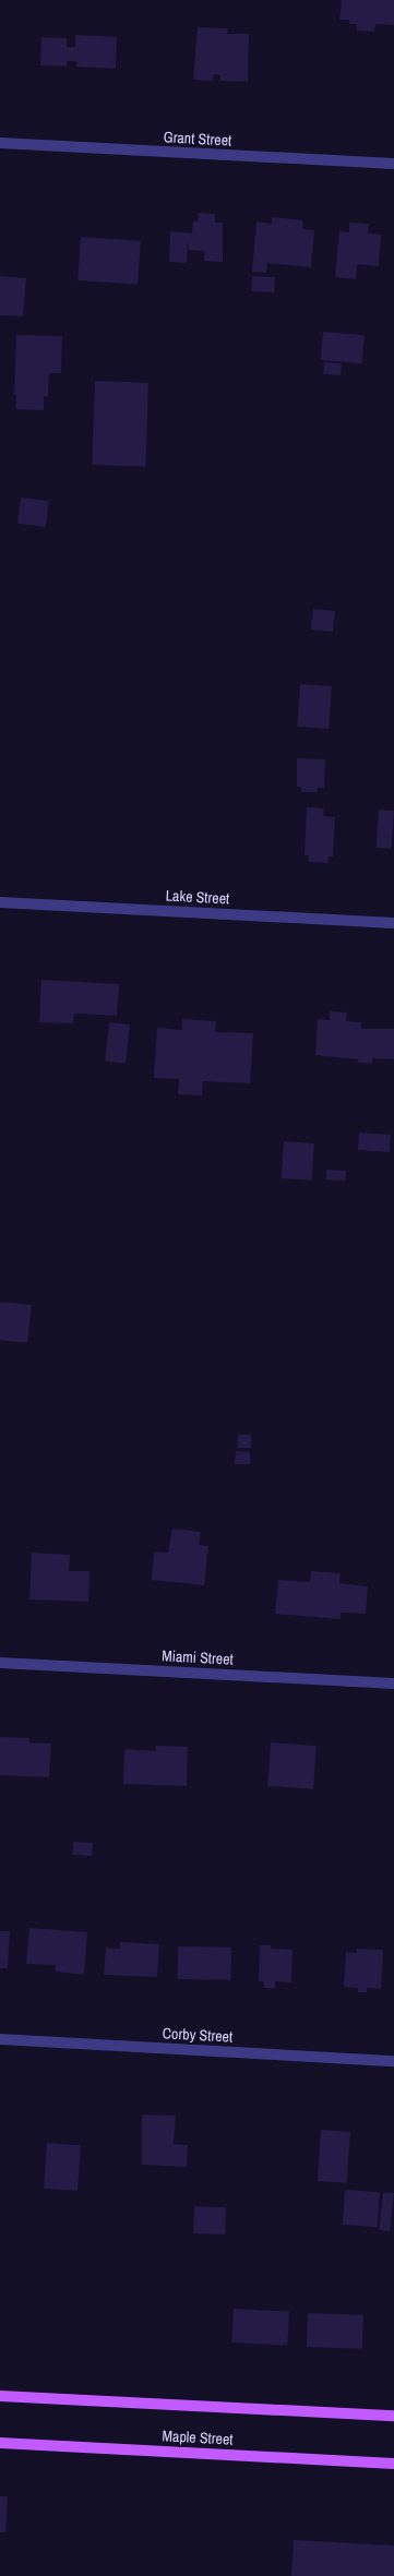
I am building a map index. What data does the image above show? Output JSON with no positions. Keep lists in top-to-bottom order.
{
  "streets": {
    "main road": ["Maple Street"],
    "street": [
      "Grant Street",
      "Lake Street",
      "Miami Street",
      "Corby Street"
    ]
  }
}
